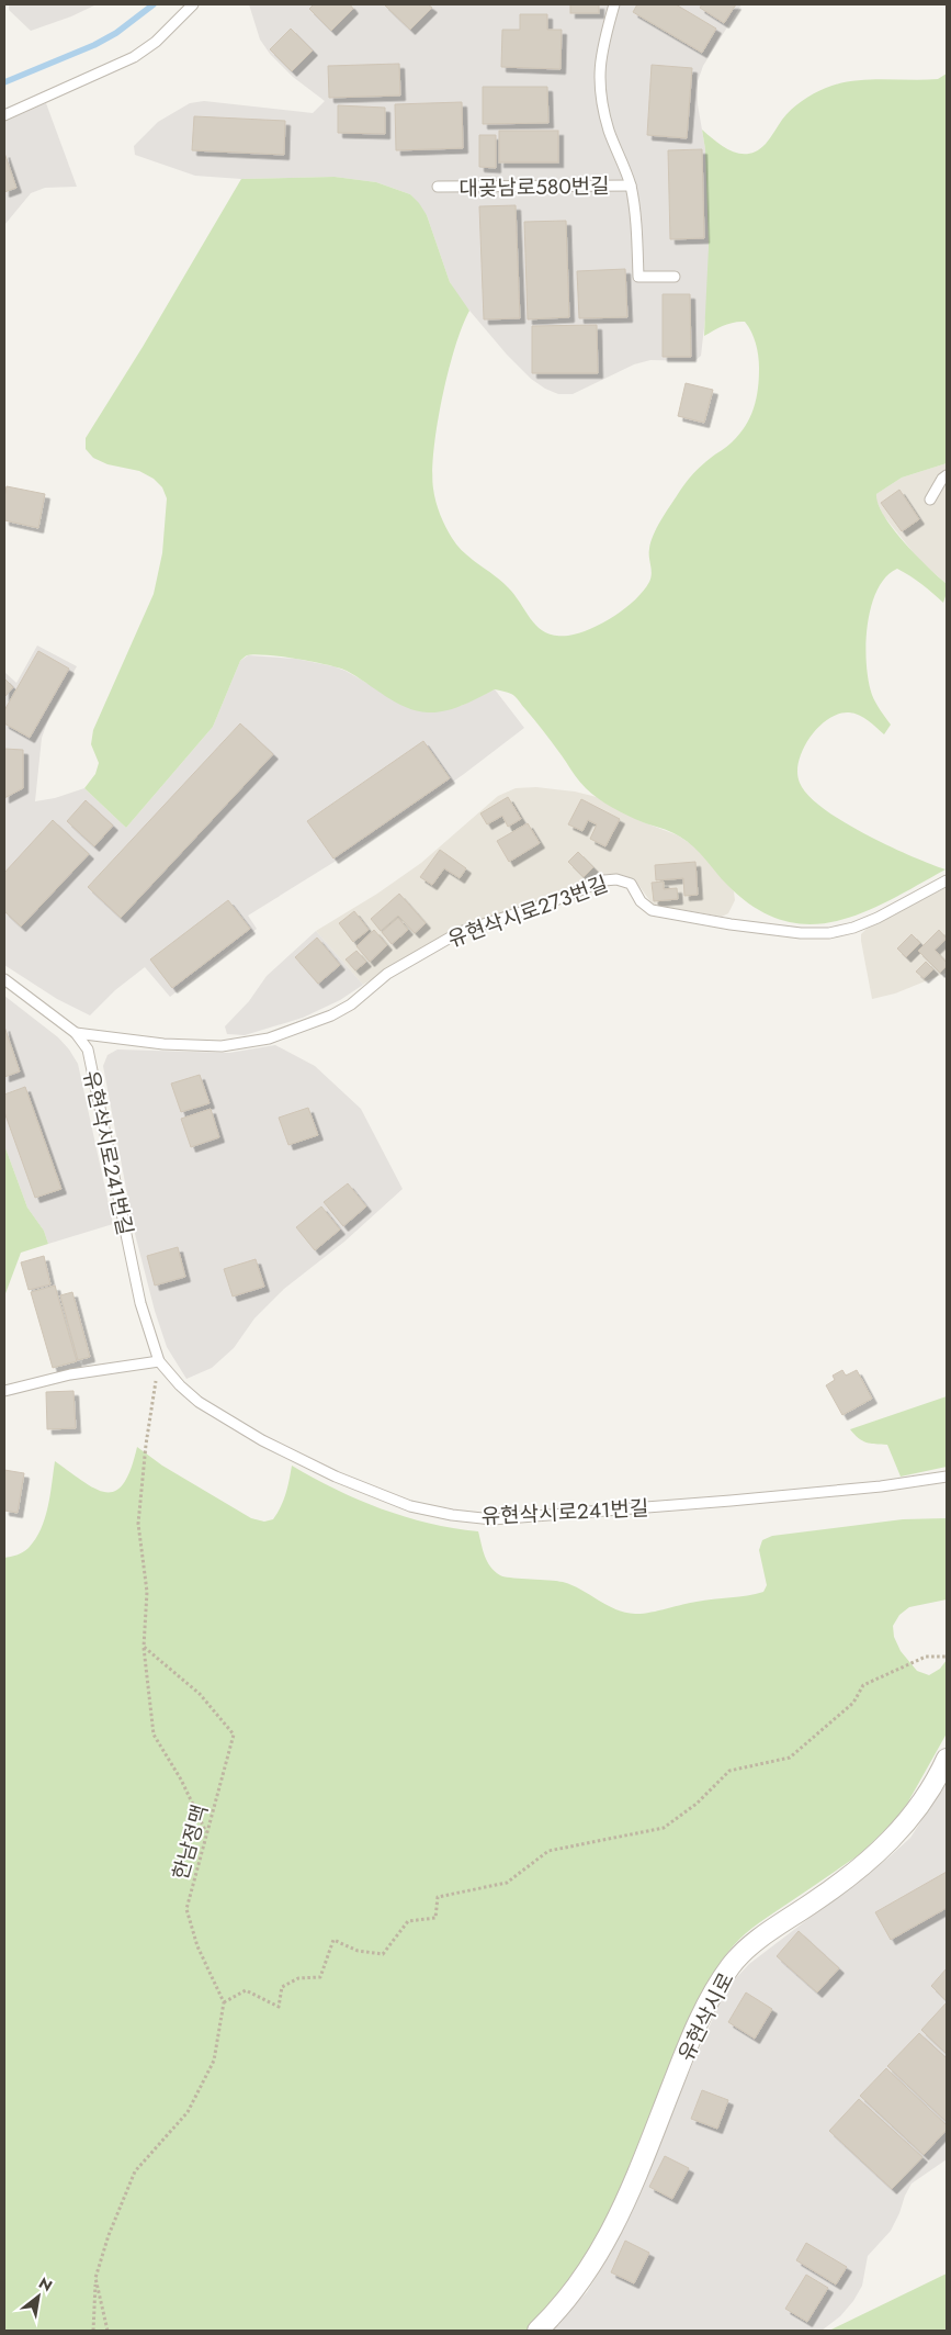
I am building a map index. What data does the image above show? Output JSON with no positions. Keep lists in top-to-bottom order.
{
  "streets": {
    "street": ["유현삭시로"],
    "lane": ["대곶남로580번길", "유현삭시로273번길", "유현삭시로241번길"],
    "path": ["한남정맥"]
  },
  "crossings": [
    ["유현삭시로273번길", "유현삭시로241번길"]
  ],
  "north": "top right"
}
